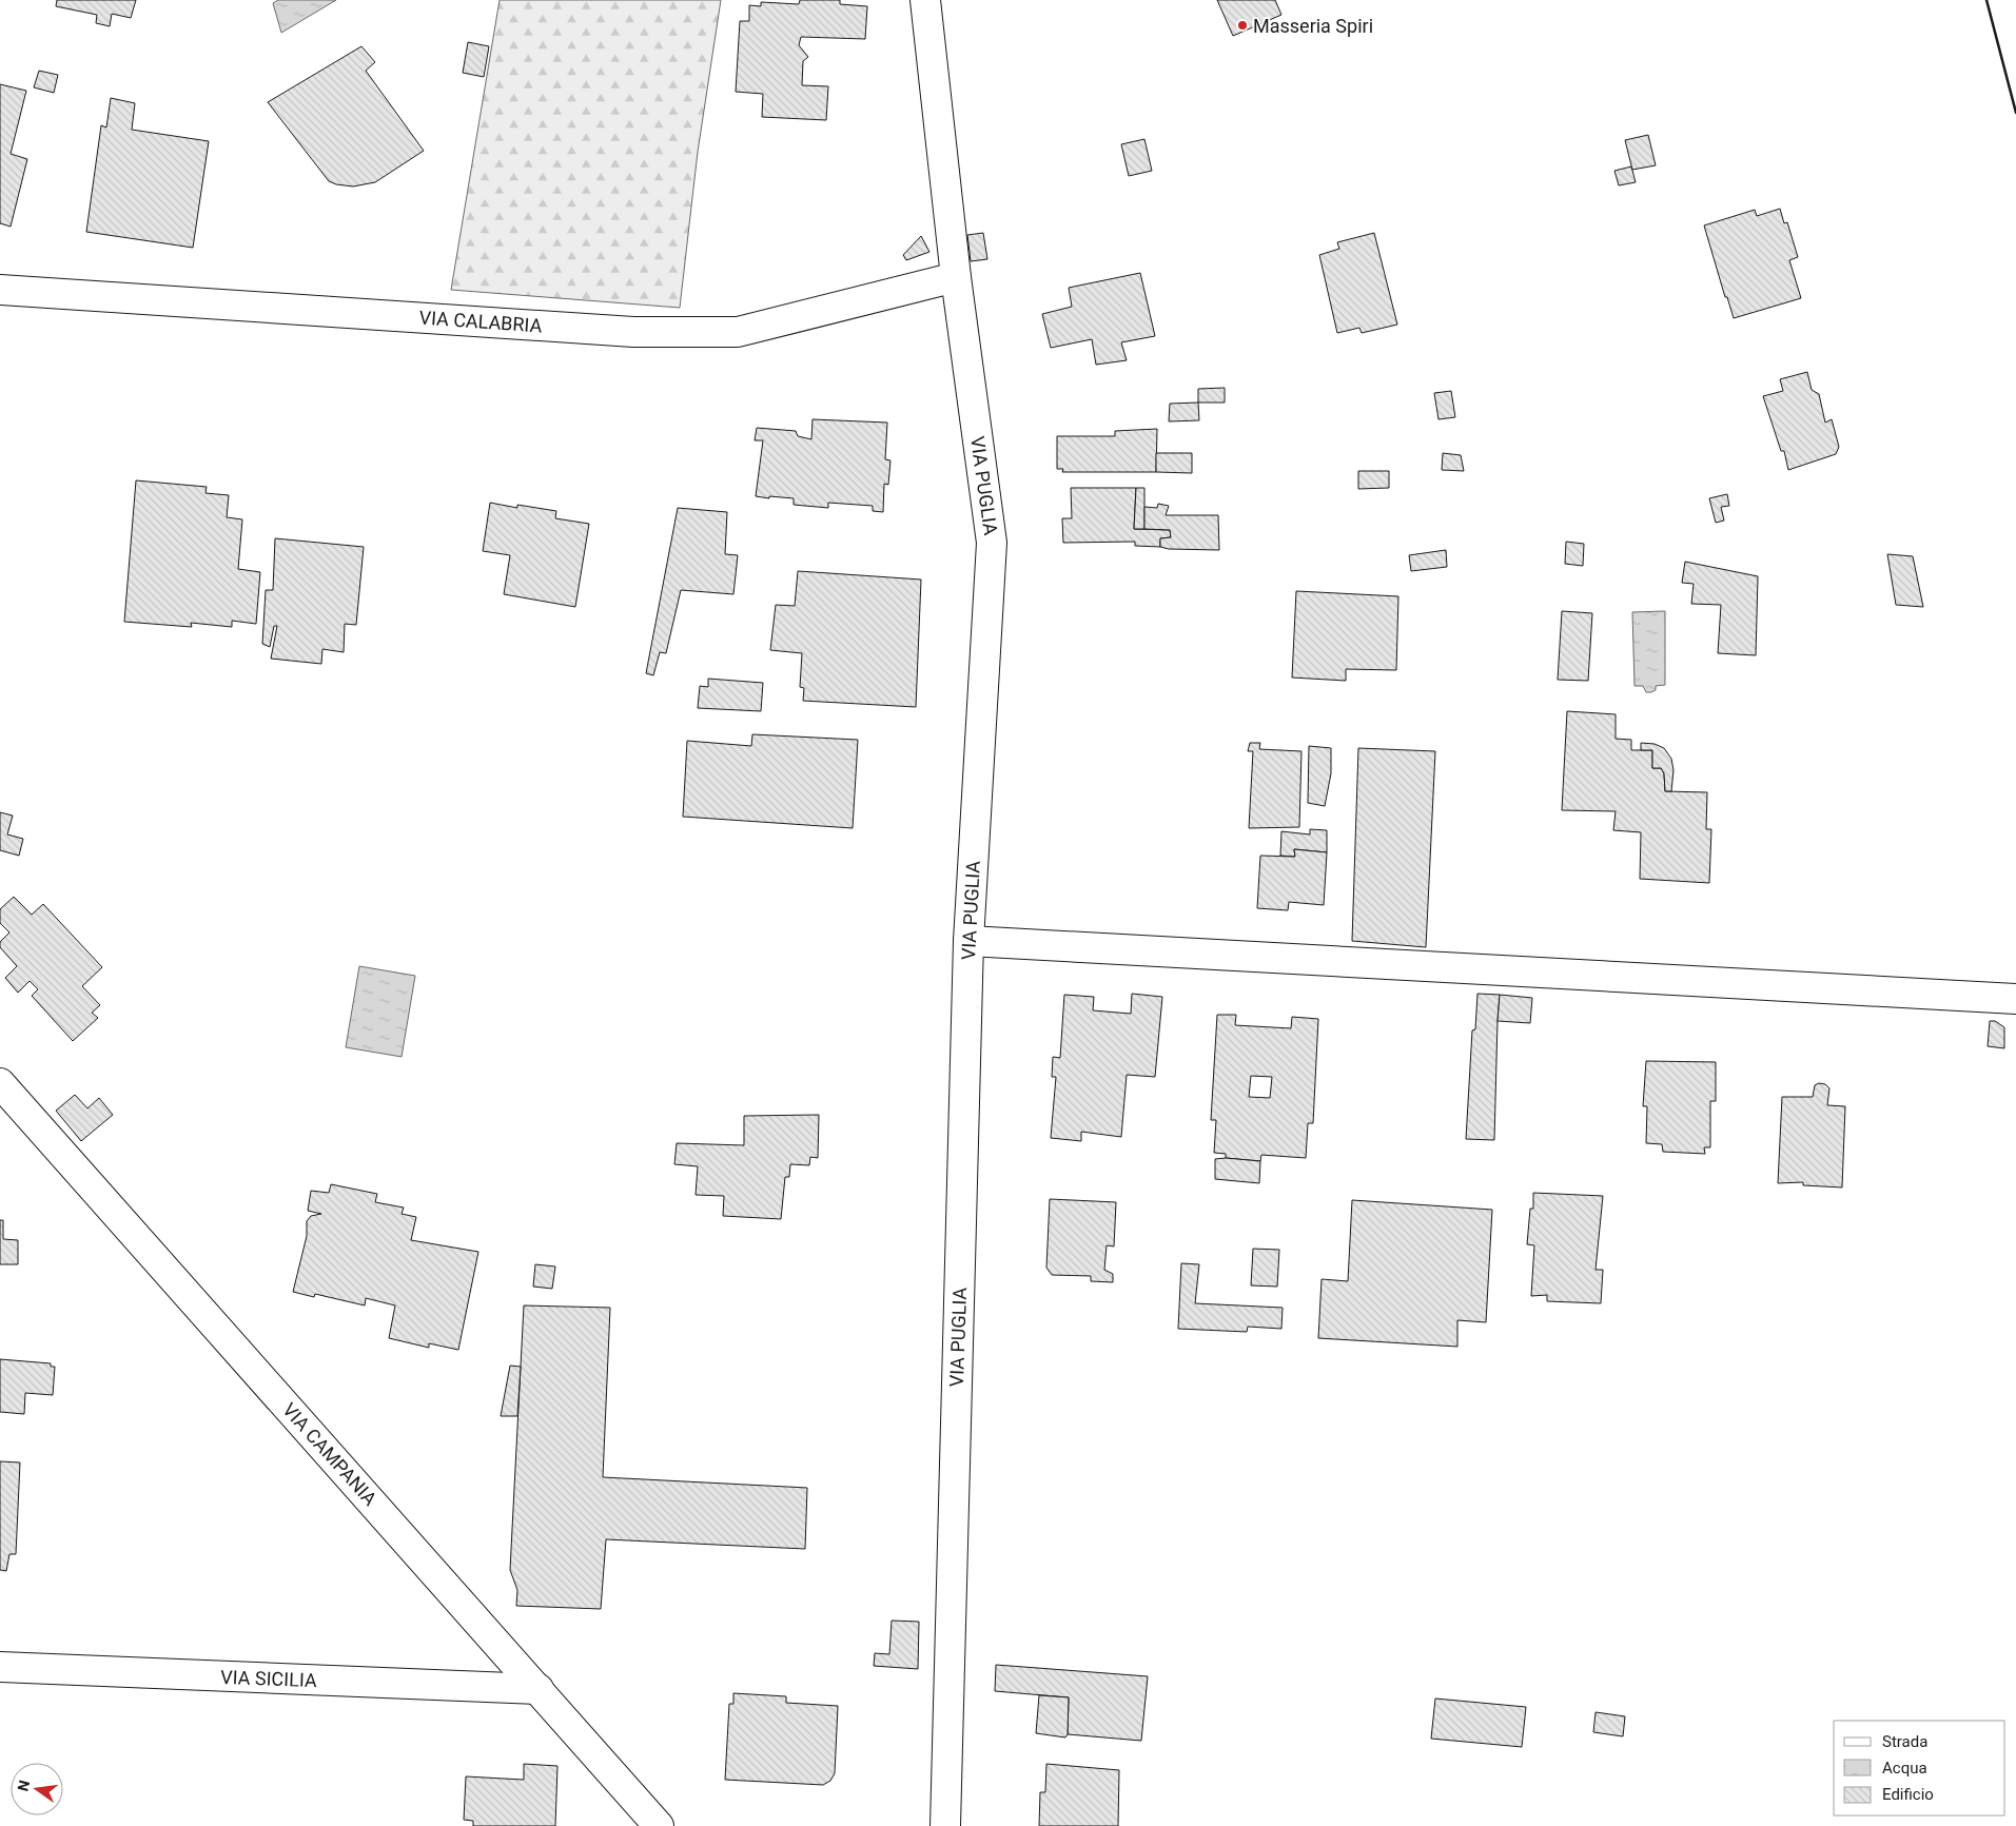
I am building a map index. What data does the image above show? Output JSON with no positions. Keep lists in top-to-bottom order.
{
  "streets": {
    "street": [
      "VIA CALABRIA",
      "VIA PUGLIA",
      "VIA CAMPANIA",
      "VIA SICILIA"
    ]
  },
  "crossings": [
    ["VIA CALABRIA", "VIA PUGLIA"],
    ["VIA CAMPANIA", "VIA SICILIA"]
  ],
  "places": ["Masseria Spiri"],
  "legend": ["Strada", "Acqua", "Edificio"],
  "north": "left"
}
